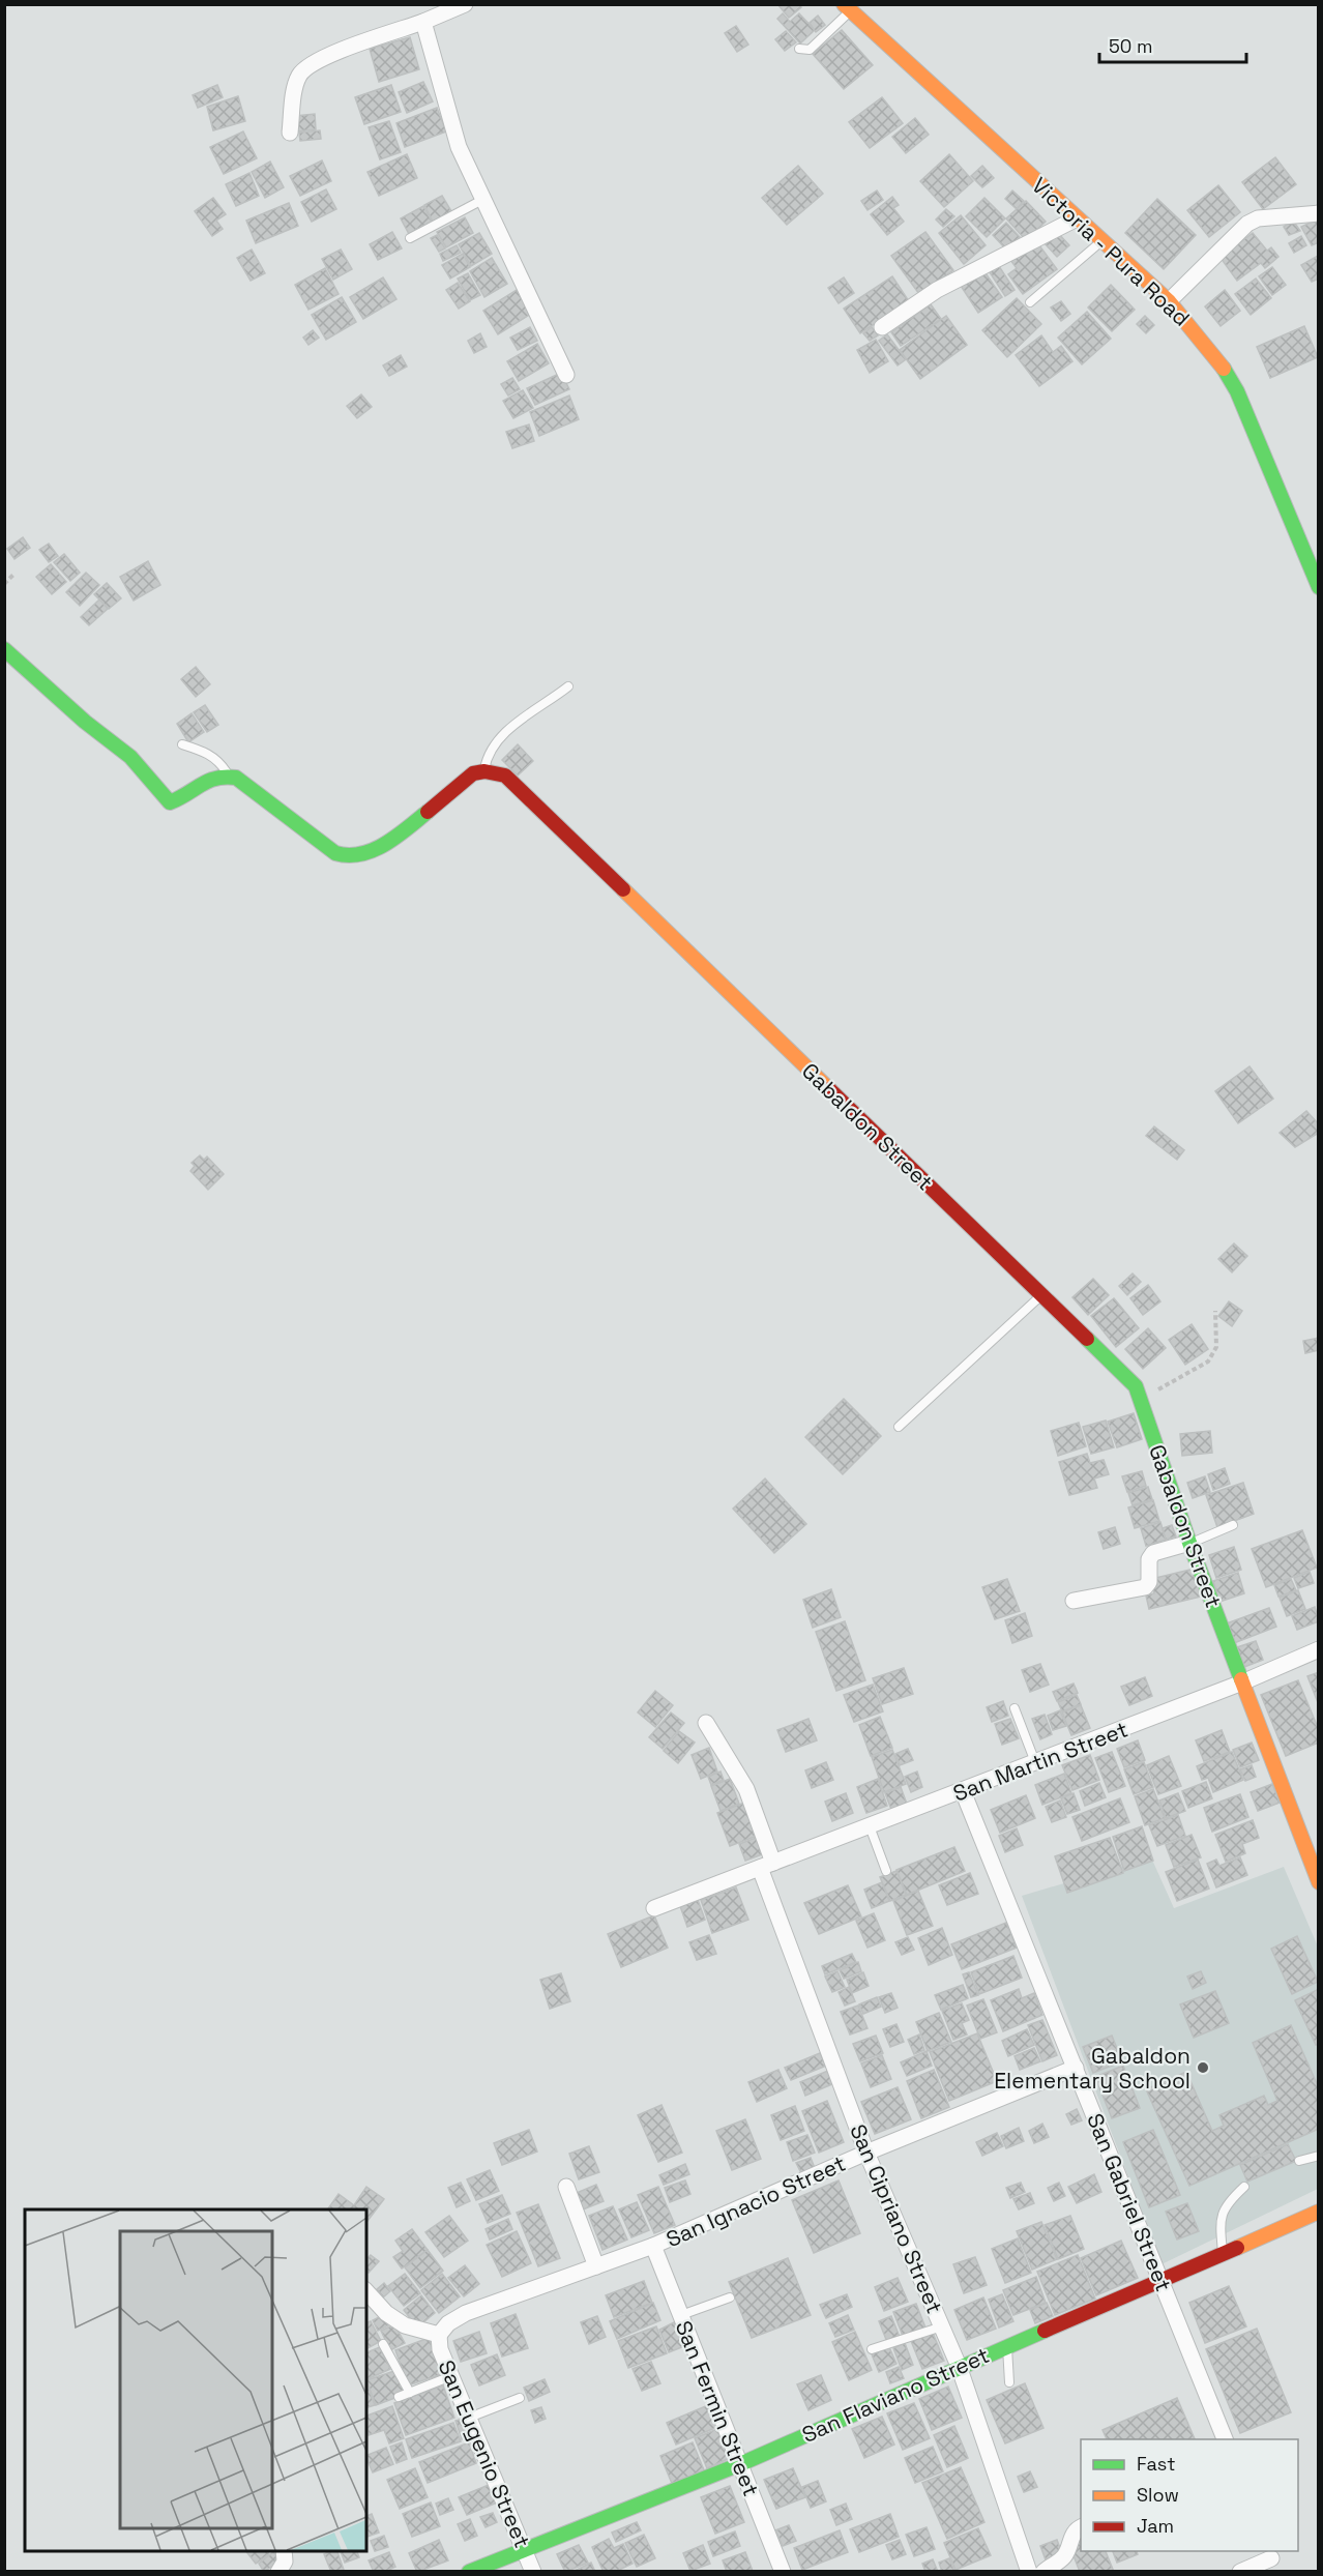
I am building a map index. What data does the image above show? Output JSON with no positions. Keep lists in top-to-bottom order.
{
  "streets": {
    "street": [
      "Victoria - Pura Road",
      "Gabaldon Street",
      "San Martin Street",
      "San Ignacio Street",
      "San Gabriel Street",
      "San Cipriano Street",
      "San Flaviano Street",
      "San Fermin Street",
      "San Eugenio Street"
    ]
  },
  "crossings": [
    ["Gabaldon Street", "San Martin Street"],
    ["San Martin Street", "San Gabriel Street"],
    ["San Martin Street", "San Cipriano Street"],
    ["San Ignacio Street", "San Gabriel Street"],
    ["San Ignacio Street", "San Cipriano Street"],
    ["San Ignacio Street", "San Fermin Street"],
    ["San Ignacio Street", "San Eugenio Street"],
    ["San Gabriel Street", "San Flaviano Street"],
    ["San Cipriano Street", "San Flaviano Street"],
    ["San Flaviano Street", "San Fermin Street"],
    ["San Flaviano Street", "San Eugenio Street"]
  ],
  "places": ["Gabaldon Elementary School"],
  "legend": ["Fast", "Slow", "Jam"],
  "scale_bar": "50 m"
}
